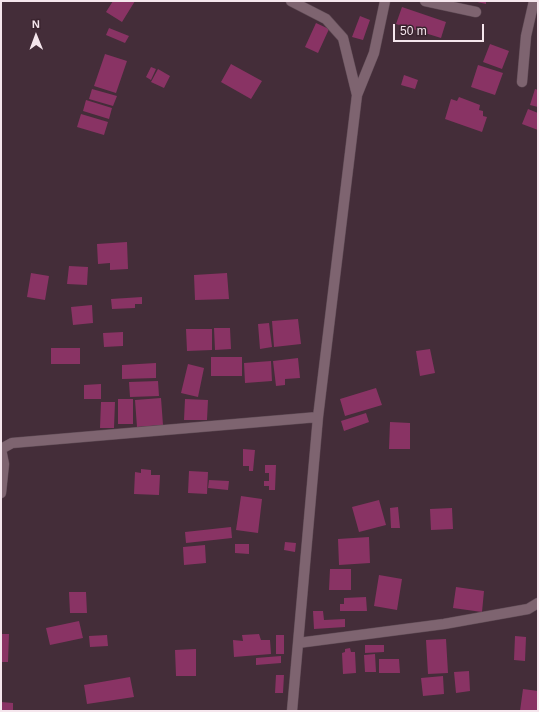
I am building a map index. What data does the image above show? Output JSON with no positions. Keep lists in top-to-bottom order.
{
  "scale_bar": "50 m",
  "north": "top"
}
